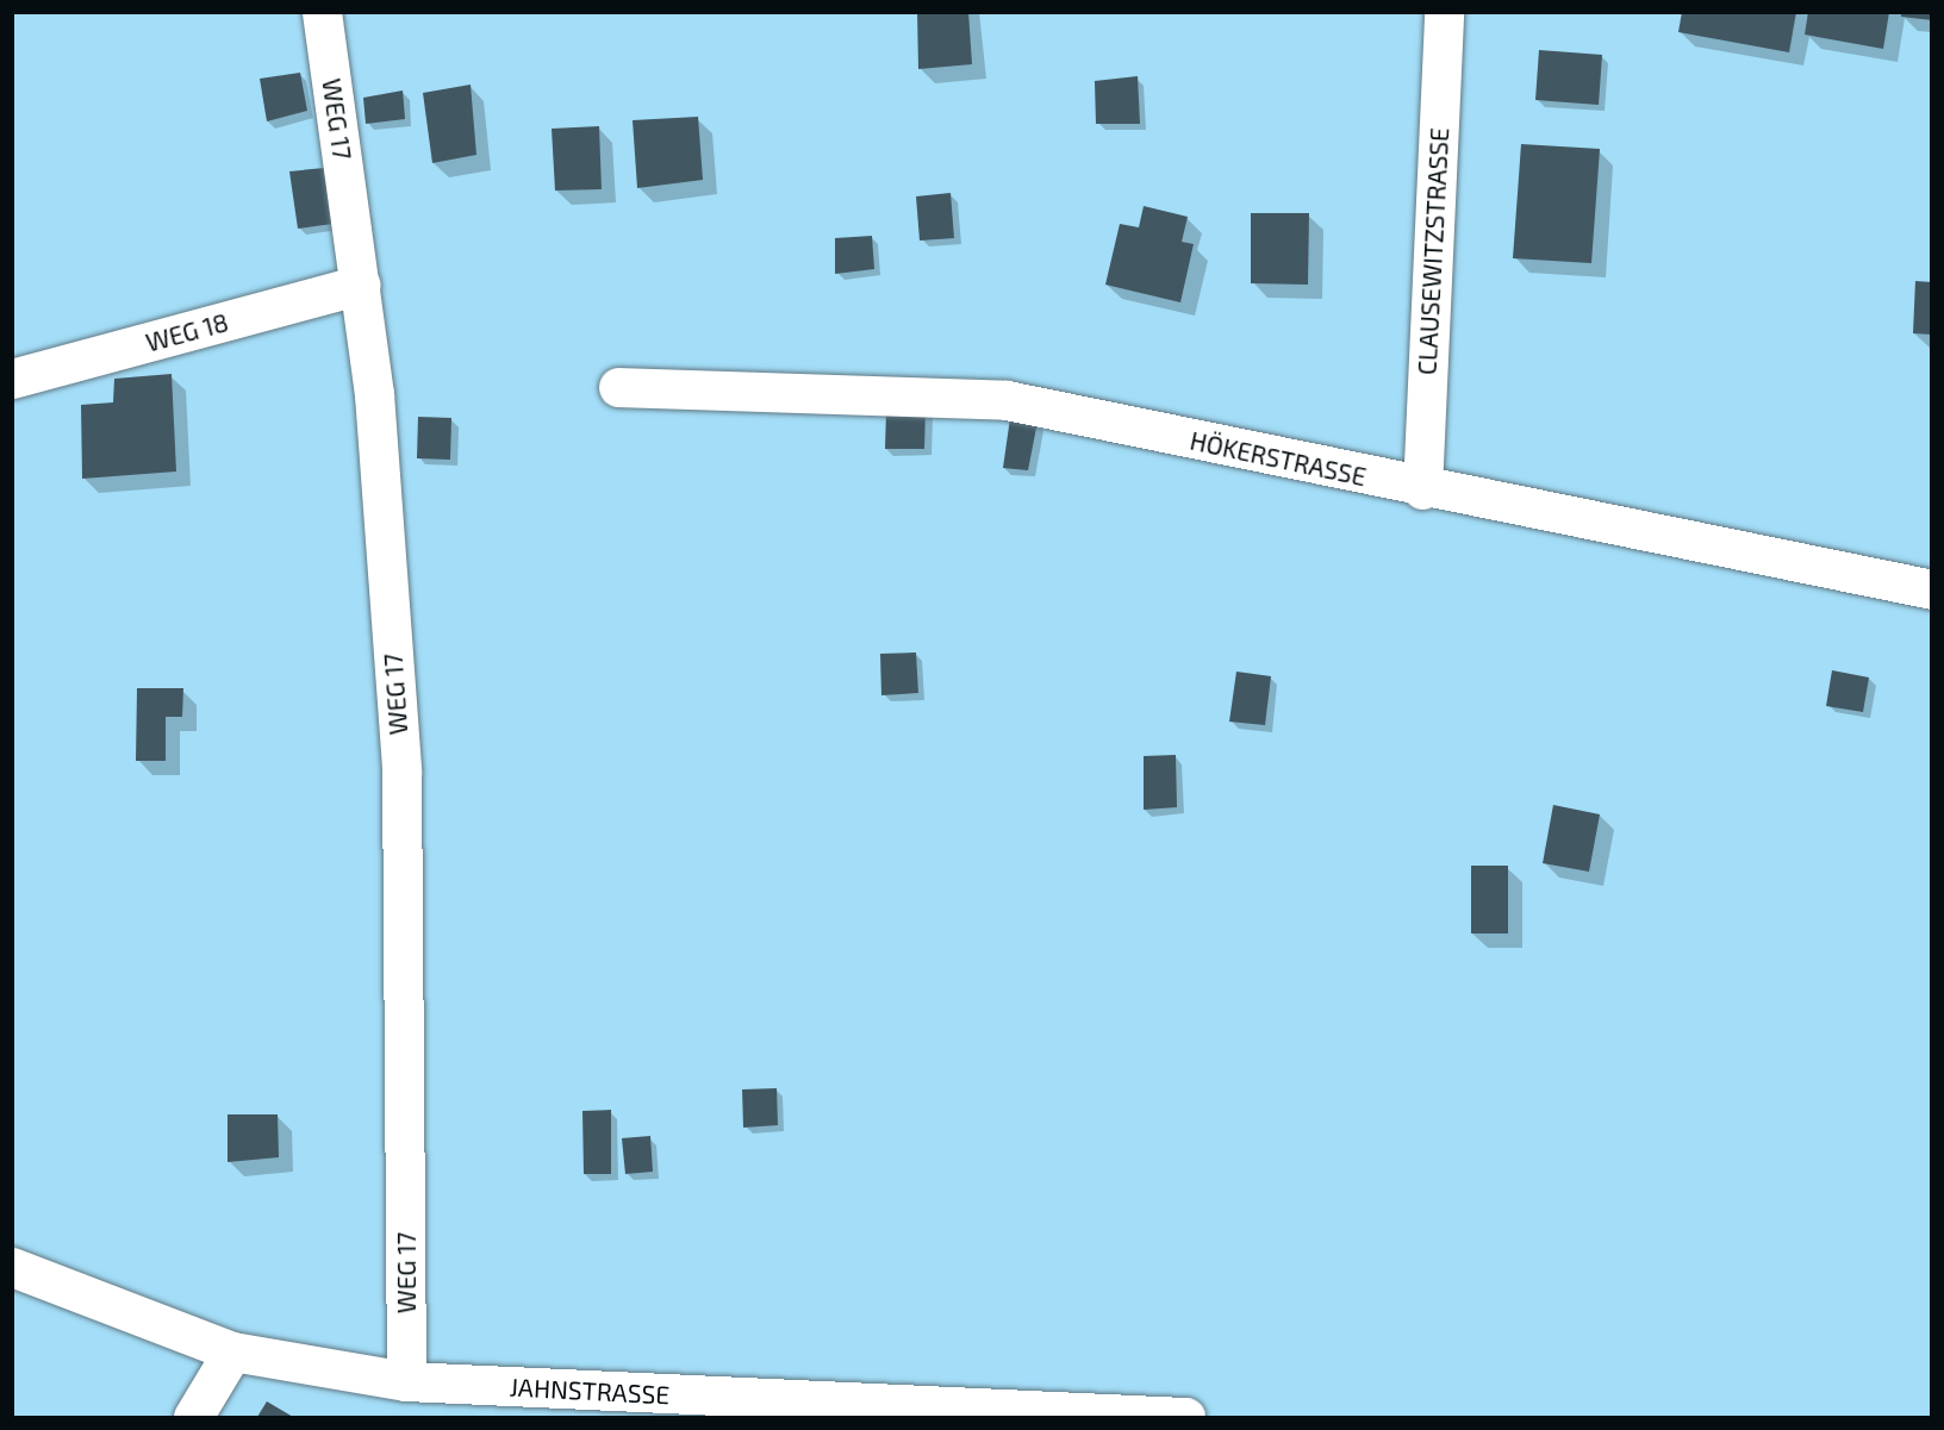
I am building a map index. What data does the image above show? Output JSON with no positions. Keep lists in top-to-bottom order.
{
  "streets": {
    "street": [
      "WEG 17",
      "CLAUSEWITZSTRASSE",
      "WEG 18",
      "HÖKERSTRASSE",
      "JAHNSTRASSE"
    ]
  },
  "crossings": [
    ["WEG 17", "WEG 18"],
    ["WEG 17", "JAHNSTRASSE"],
    ["CLAUSEWITZSTRASSE", "HÖKERSTRASSE"]
  ]
}
